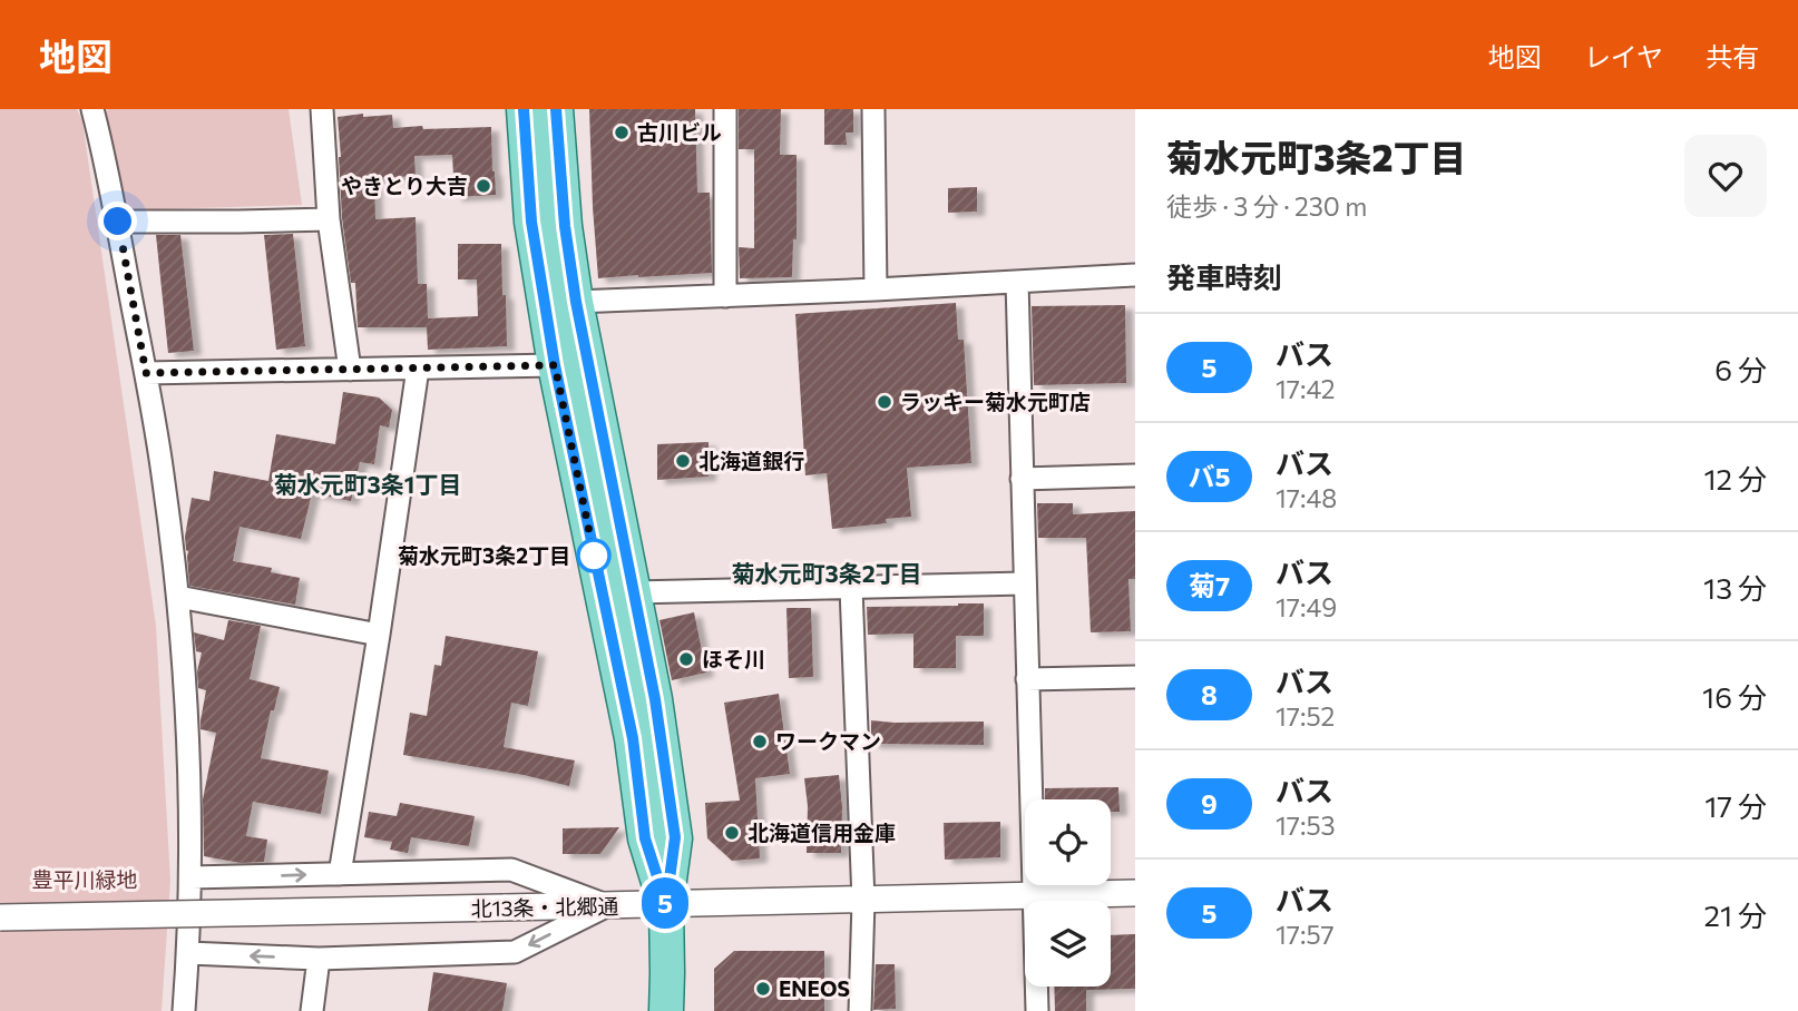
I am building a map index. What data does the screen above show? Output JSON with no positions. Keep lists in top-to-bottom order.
{
  "streets": {
    "street": ["北13条・北郷通"]
  },
  "districts": ["菊水元町3条1丁目", "菊水元町3条2丁目"],
  "parks": ["豊平川緑地"],
  "places": [
    "古川ビル",
    "やきとり大吉",
    "ラッキー菊水元町店",
    "北海道銀行",
    "菊水元町3条2丁目",
    "ほそ川",
    "ワークマン",
    "北海道信用金庫",
    "ENEOS"
  ],
  "lines": ["bus line 5"],
  "page": {
    "header": "地図",
    "nav": ["地図", "レイヤ", "共有"],
    "on_map": "5",
    "heading": [
      ["菊水元町3条2丁目", "徒歩 · 3 分 · 230 m"],
      "発車時刻"
    ],
    "list": [
      {
        "mark": "5",
        "name": "バス",
        "note": "17:42",
        "value": "6 分"
      },
      {
        "mark": "バ5",
        "name": "バス",
        "note": "17:48",
        "value": "12 分"
      },
      {
        "mark": "菊7",
        "name": "バス",
        "note": "17:49",
        "value": "13 分"
      },
      {
        "mark": "8",
        "name": "バス",
        "note": "17:52",
        "value": "16 分"
      },
      {
        "mark": "9",
        "name": "バス",
        "note": "17:53",
        "value": "17 分"
      },
      {
        "mark": "5",
        "name": "バス",
        "note": "17:57",
        "value": "21 分"
      }
    ]
  }
}
